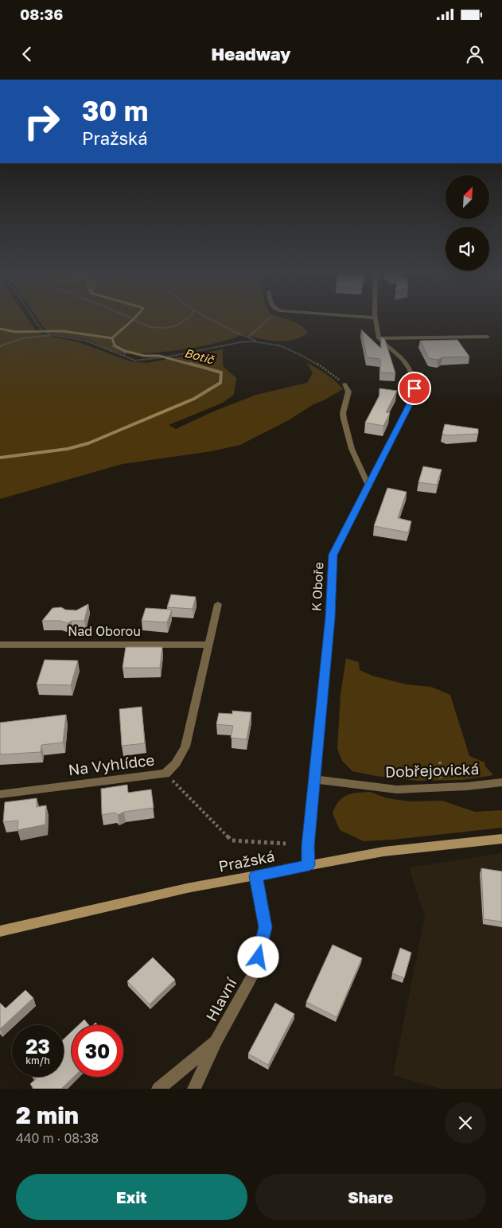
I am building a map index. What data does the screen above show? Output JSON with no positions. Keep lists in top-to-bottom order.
{
  "streets": {
    "main road": ["Pražská"],
    "street": [
      "K Oboře",
      "Nad Oborou",
      "Na Vyhlídce",
      "Dobřejovická",
      "Hlavní"
    ]
  },
  "crossings": [
    ["K Oboře", "Dobřejovická"],
    ["K Oboře", "Pražská"],
    ["Nad Oborou", "Na Vyhlídce"],
    ["Pražská", "Hlavní"]
  ],
  "water": ["Botič"],
  "north": "top right",
  "page": {
    "status": "08:36",
    "header": "Headway",
    "turn": ["30 m", "Pražská"],
    "speed": "23 km/h",
    "limit": "30",
    "heading": ["2 min", "440 m · 08:38"],
    "buttons": ["Exit", "Share"]
  }
}
